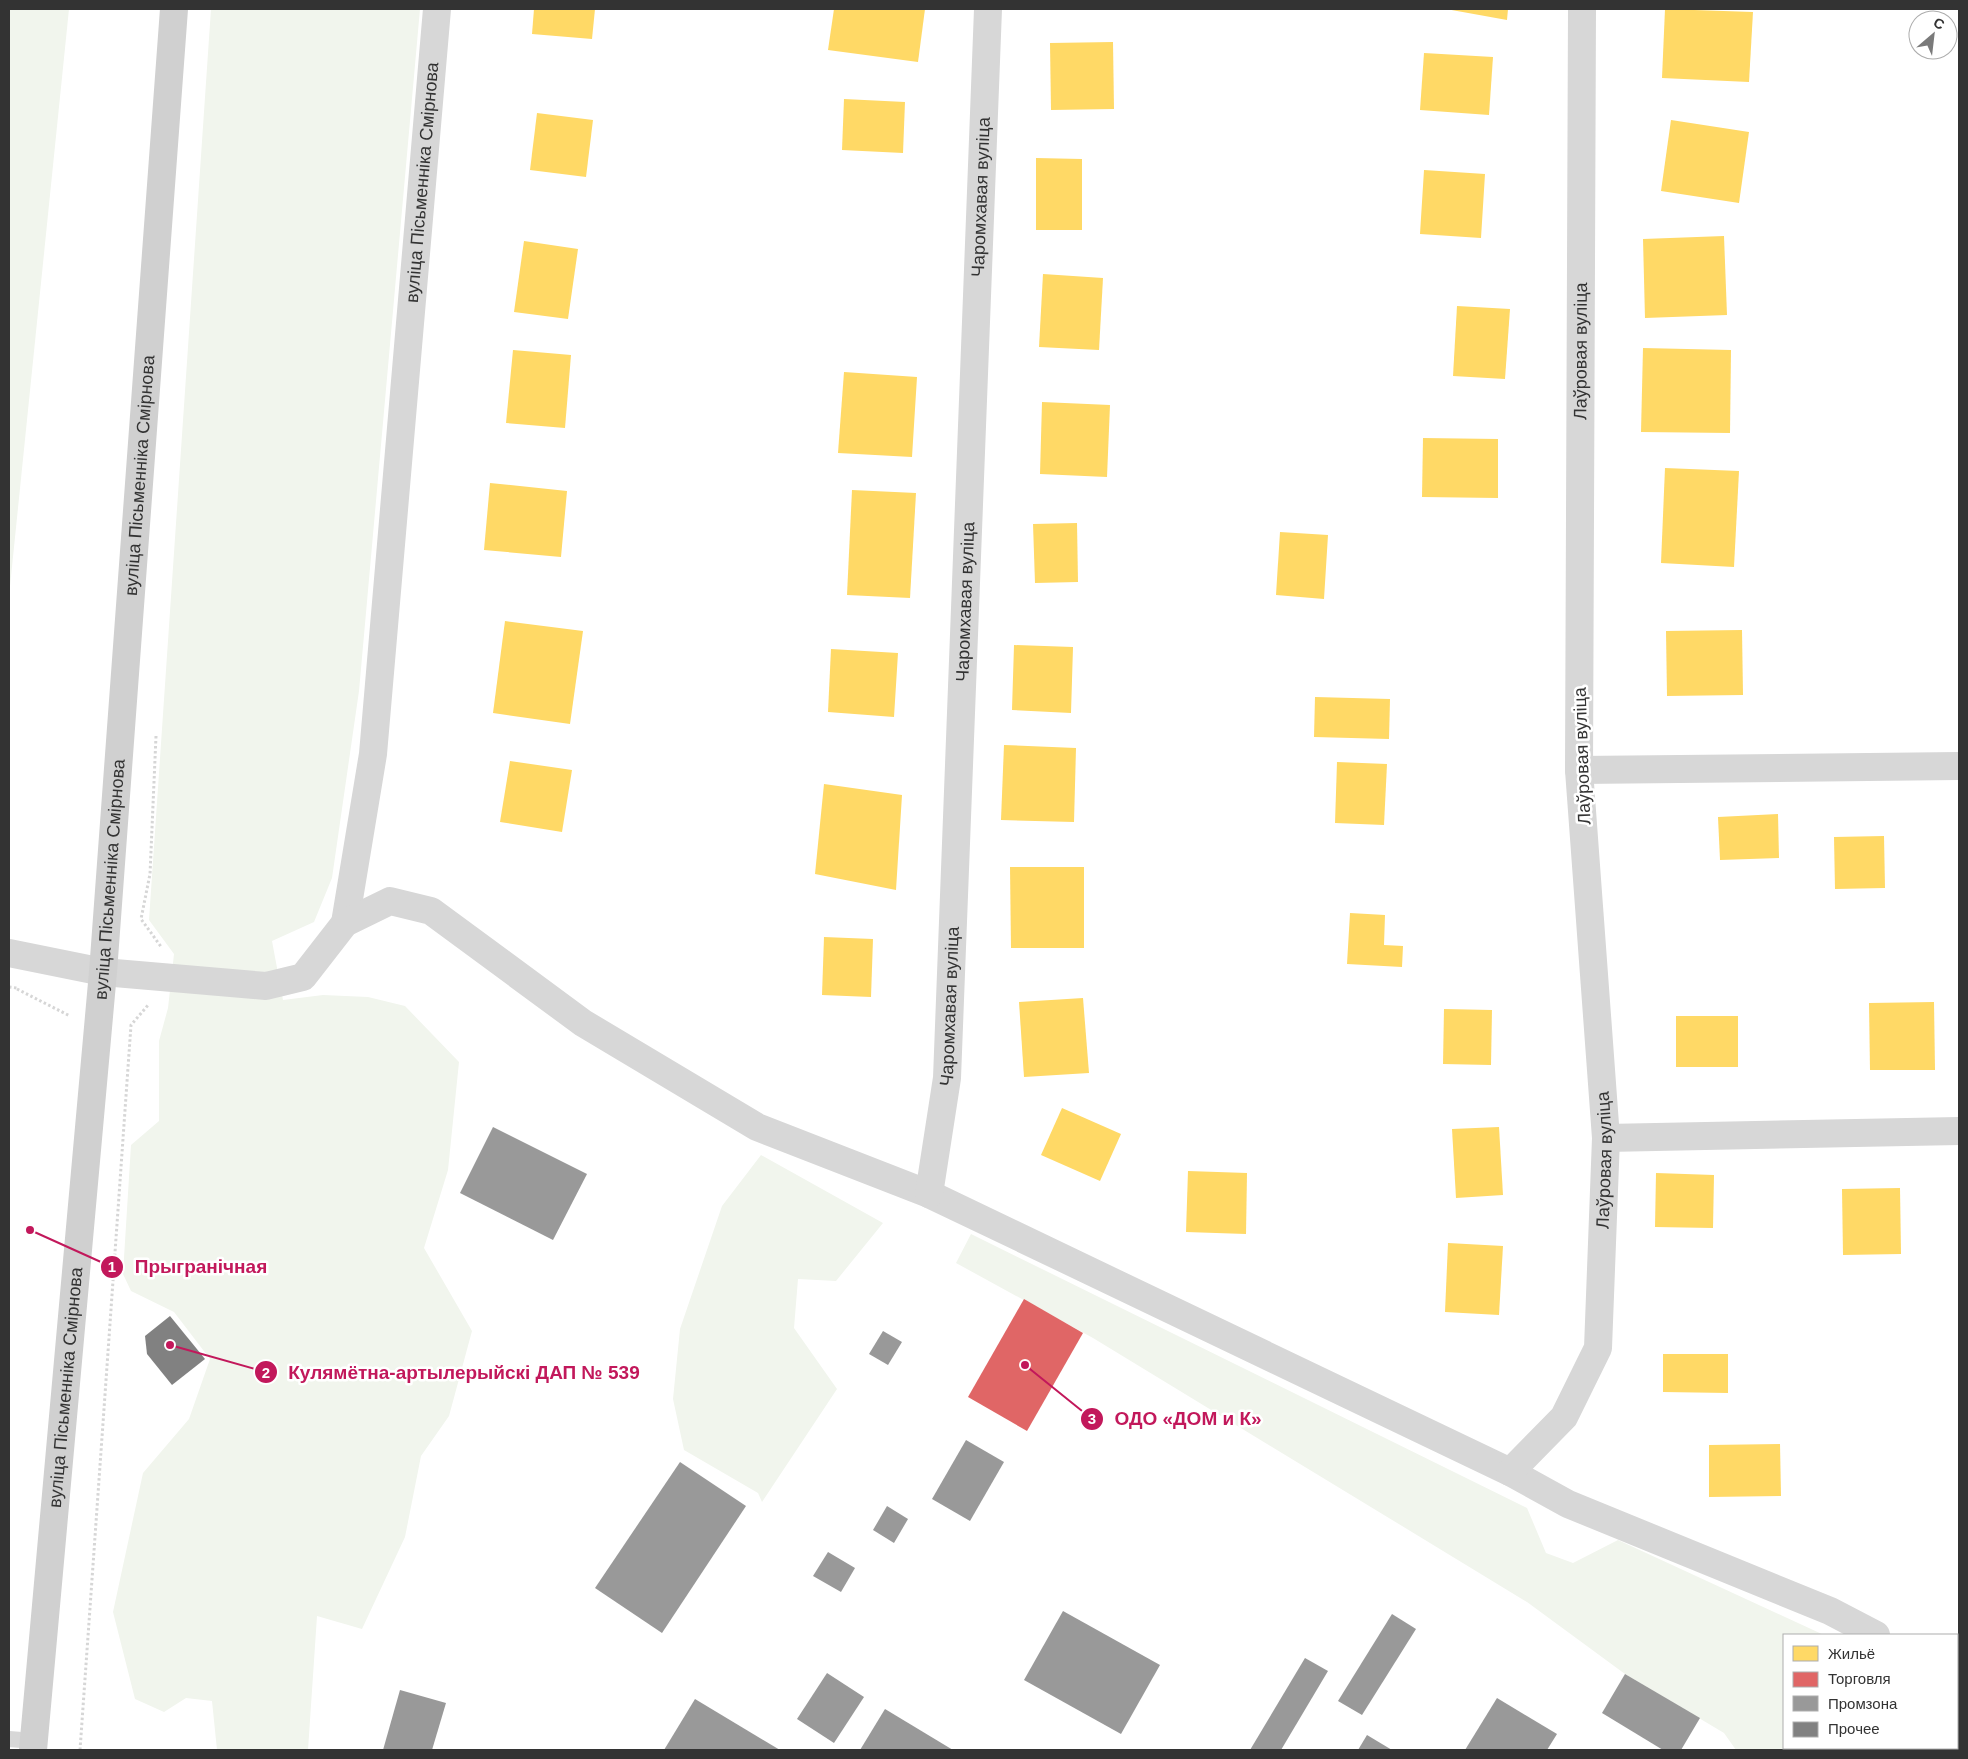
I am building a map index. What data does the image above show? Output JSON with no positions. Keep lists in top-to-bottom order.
{
  "streets": {
    "main road": ["вуліца Пісьменніка Смірнова"],
    "street": ["Чаромхавая вуліца", "Лаўровая вуліца"]
  },
  "places": ["Прыгранічная", "Кулямётна-артылерыйскі ДАП № 539", "ОДО «ДОМ и К»"],
  "legend": [
    "Жильё",
    "Торговля",
    "Промзона",
    "Прочее"
  ],
  "north": "top right"
}
